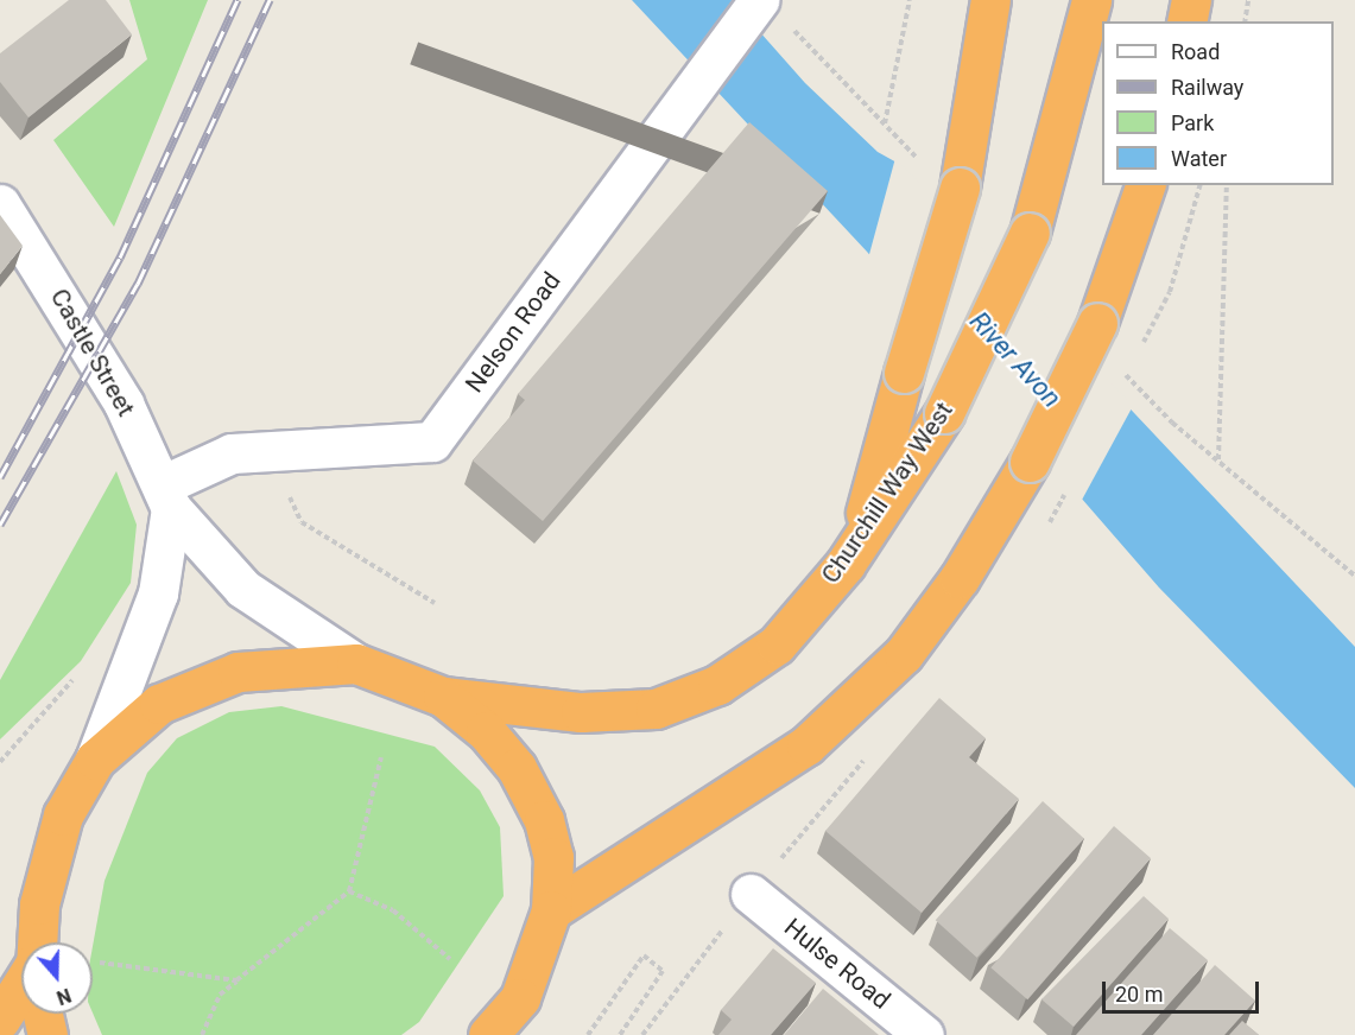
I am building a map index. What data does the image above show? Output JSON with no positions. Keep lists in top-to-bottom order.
{
  "streets": {
    "highway": ["Churchill Way West"],
    "street": ["Nelson Road", "Castle Street", "Hulse Road"]
  },
  "crossings": [
    ["Nelson Road", "Castle Street"]
  ],
  "water": ["River Avon"],
  "legend": [
    "Road",
    "Railway",
    "Park",
    "Water"
  ],
  "scale_bar": "20 m",
  "north": "bottom"
}
